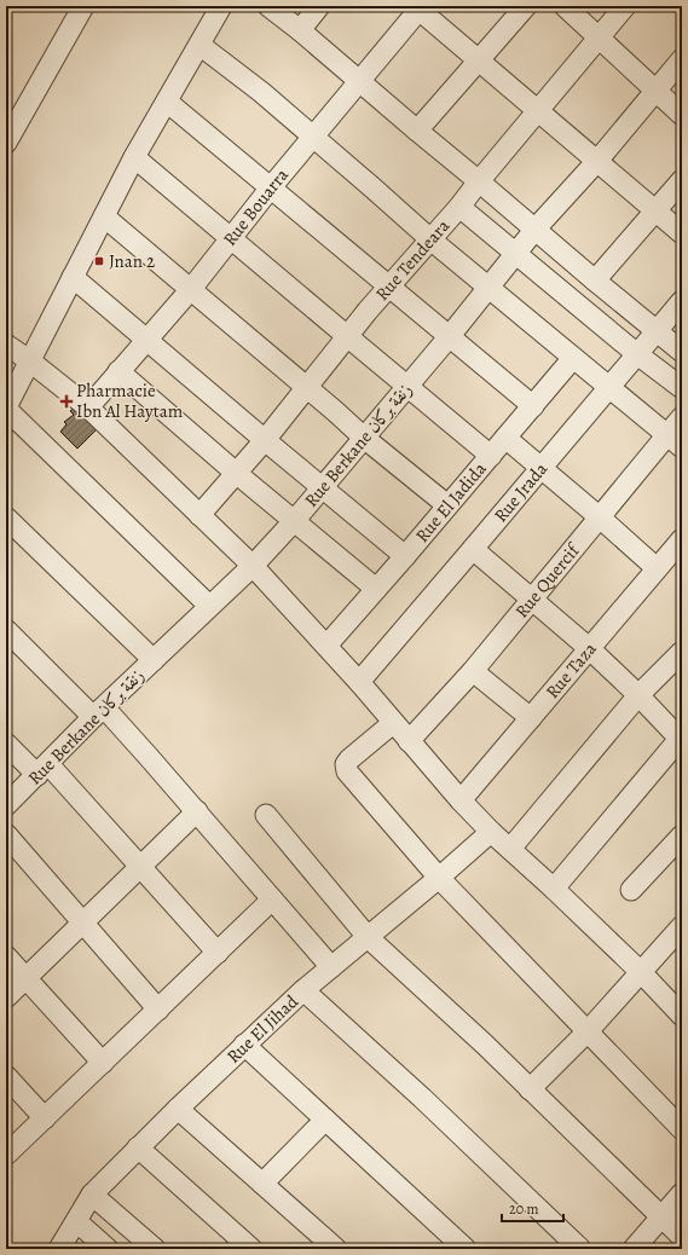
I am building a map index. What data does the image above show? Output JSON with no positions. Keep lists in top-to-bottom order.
{
  "streets": {
    "street": [
      "Rue Bouarra",
      "Rue Tendeara",
      "Rue Berkane زنقة بركان",
      "Rue Jrada",
      "Rue El Jadida",
      "Rue Quercif",
      "Rue Taza",
      "Rue El Jihad"
    ]
  },
  "places": {
    "transit": ["Jnan 2"],
    "health": ["Pharmacie Ibn Al Haytam"]
  },
  "scale_bar": "20 m"
}
